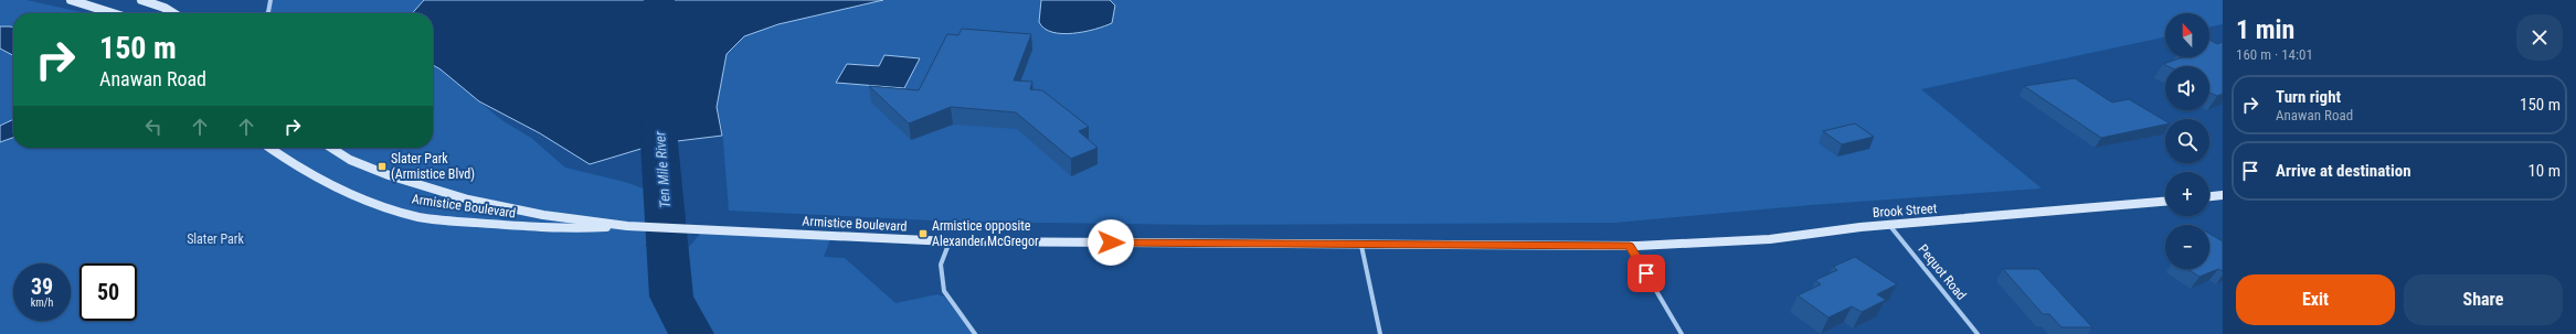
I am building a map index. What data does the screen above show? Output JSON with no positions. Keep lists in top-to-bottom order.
{
  "streets": {
    "main road": ["Armistice Boulevard", "Brook Street"],
    "street": ["Pequot Road"]
  },
  "crossings": [
    ["Armistice Boulevard", "Brook Street"],
    ["Brook Street", "Pequot Road"]
  ],
  "water": ["Ten Mile River"],
  "parks": ["Slater Park"],
  "places": {
    "transit": ["Slater Park (Armistice Blvd)", "Armistice opposite Alexander McGregor"]
  },
  "north": "top",
  "page": {
    "heading": ["1 min", "160 m · 14:01"],
    "map_buttons": ["+", "−"],
    "turn": ["150 m", "Anawan Road"],
    "list": [
      {
        "name": "Turn right",
        "note": "Anawan Road",
        "value": "150 m"
      },
      {
        "name": "Arrive at destination",
        "value": "10 m"
      }
    ],
    "speed": "39 km/h",
    "limit": "50",
    "buttons": ["Exit", "Share"]
  }
}
